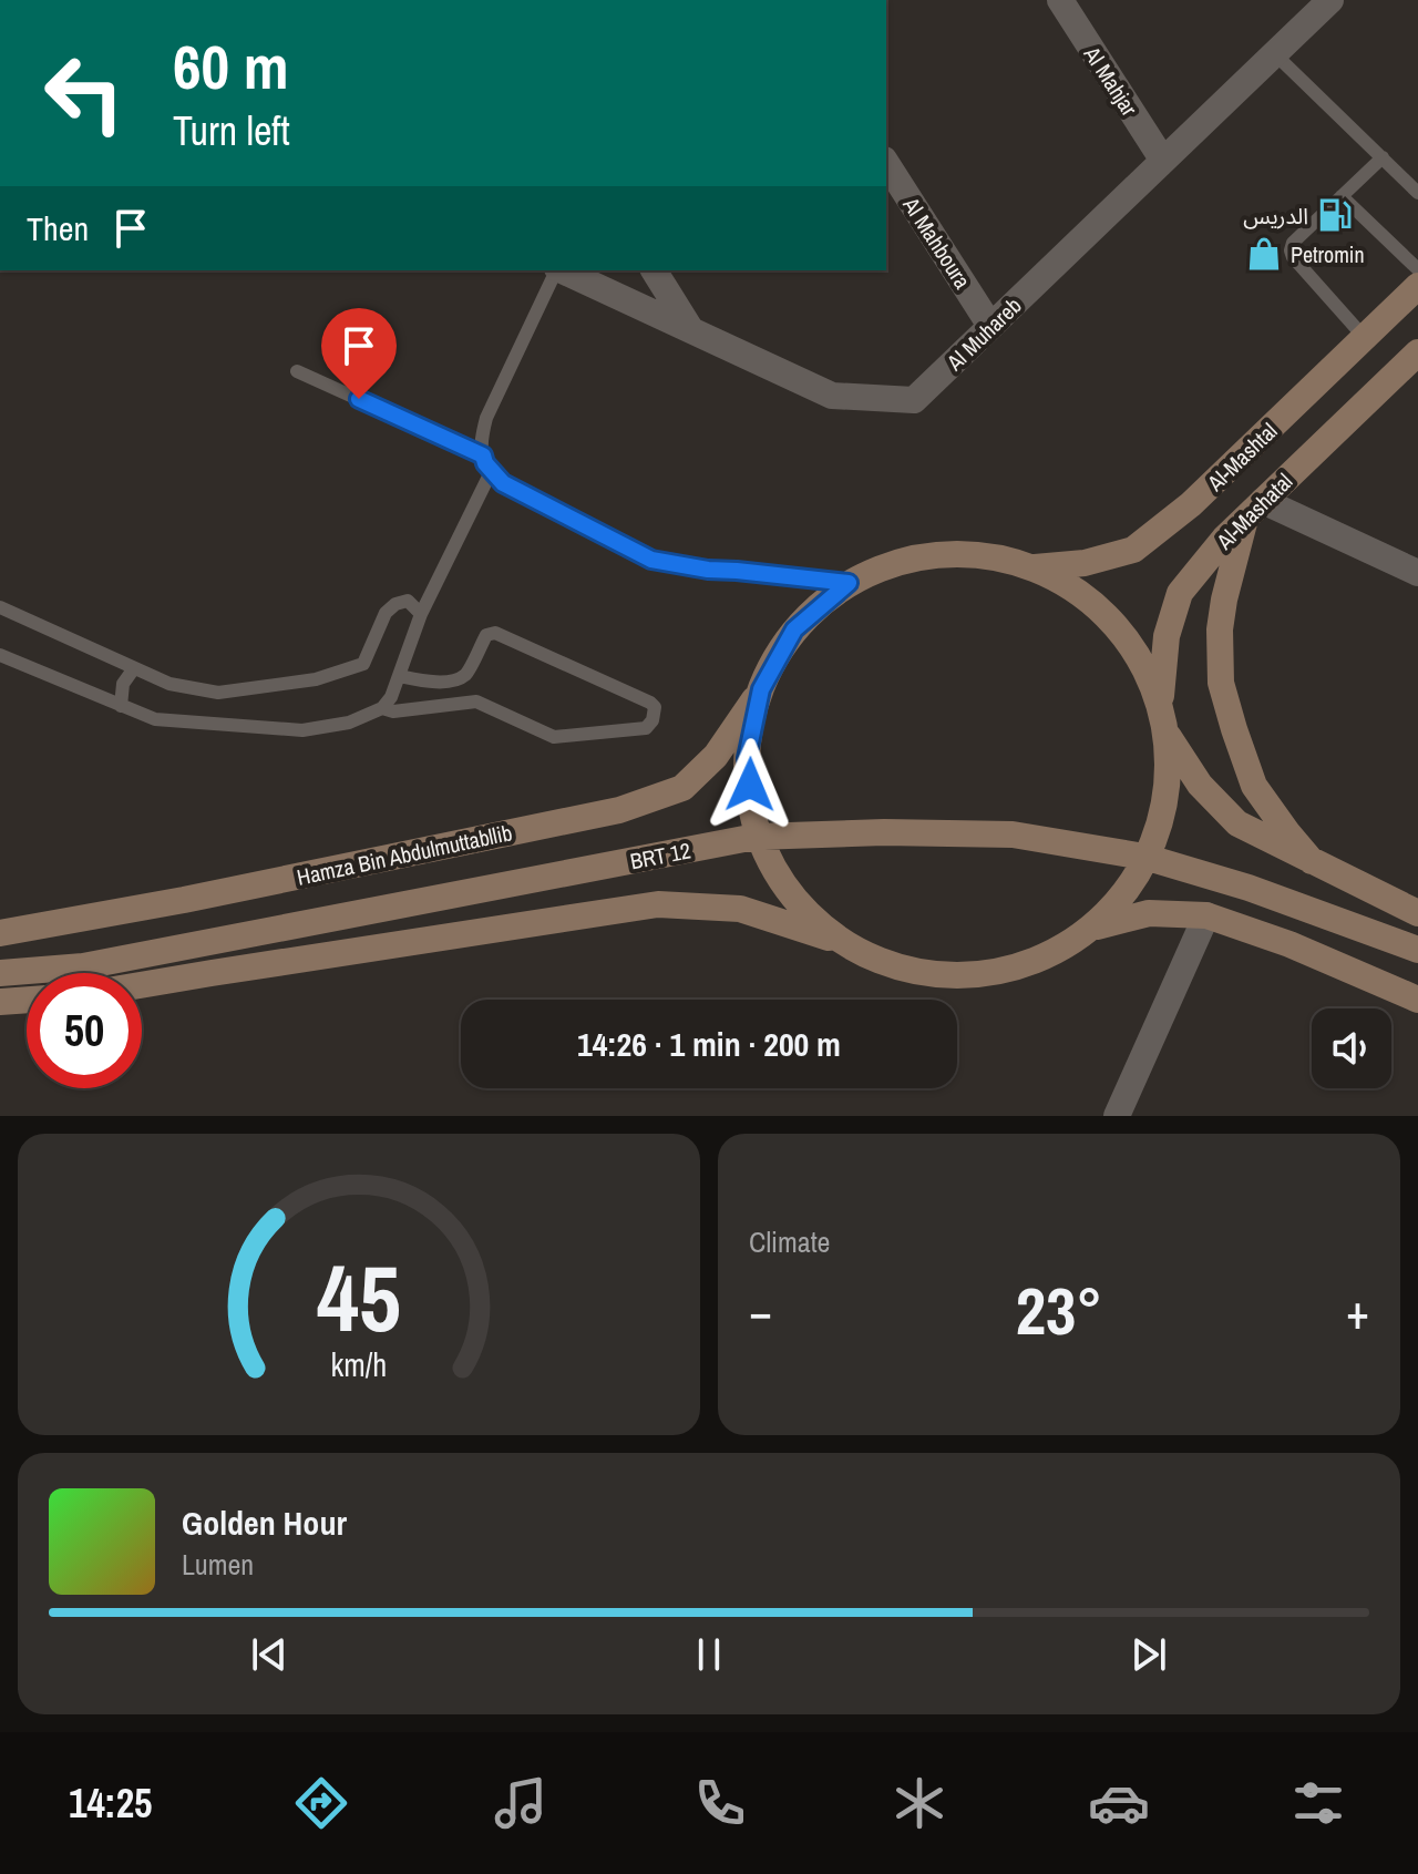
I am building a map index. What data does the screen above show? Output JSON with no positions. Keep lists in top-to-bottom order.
{
  "streets": {
    "main road": [
      "Al-Mashtal",
      "Al-Mashatal",
      "Hamza Bin Abdulmuttabllib",
      "BRT 12"
    ],
    "street": ["Al Mahjar", "Al Mahboura", "Al Muhareb"]
  },
  "crossings": [
    ["Al Mahjar", "Al Muhareb"],
    ["Al Mahboura", "Al Muhareb"]
  ],
  "places": {
    "fuel station": ["الدريس"],
    "shop": ["Petromin"]
  },
  "page": {
    "turn": ["60 m", "Turn left"],
    "then": "Then",
    "limit": "50",
    "trip": "14:26 · 1 min · 200 m",
    "tile": "Climate",
    "heat": ["−", "23°", "+"],
    "song": ["Golden Hour", "Lumen"],
    "tabs": "14:25",
    "gauge": ["45", "km/h"]
  }
}
